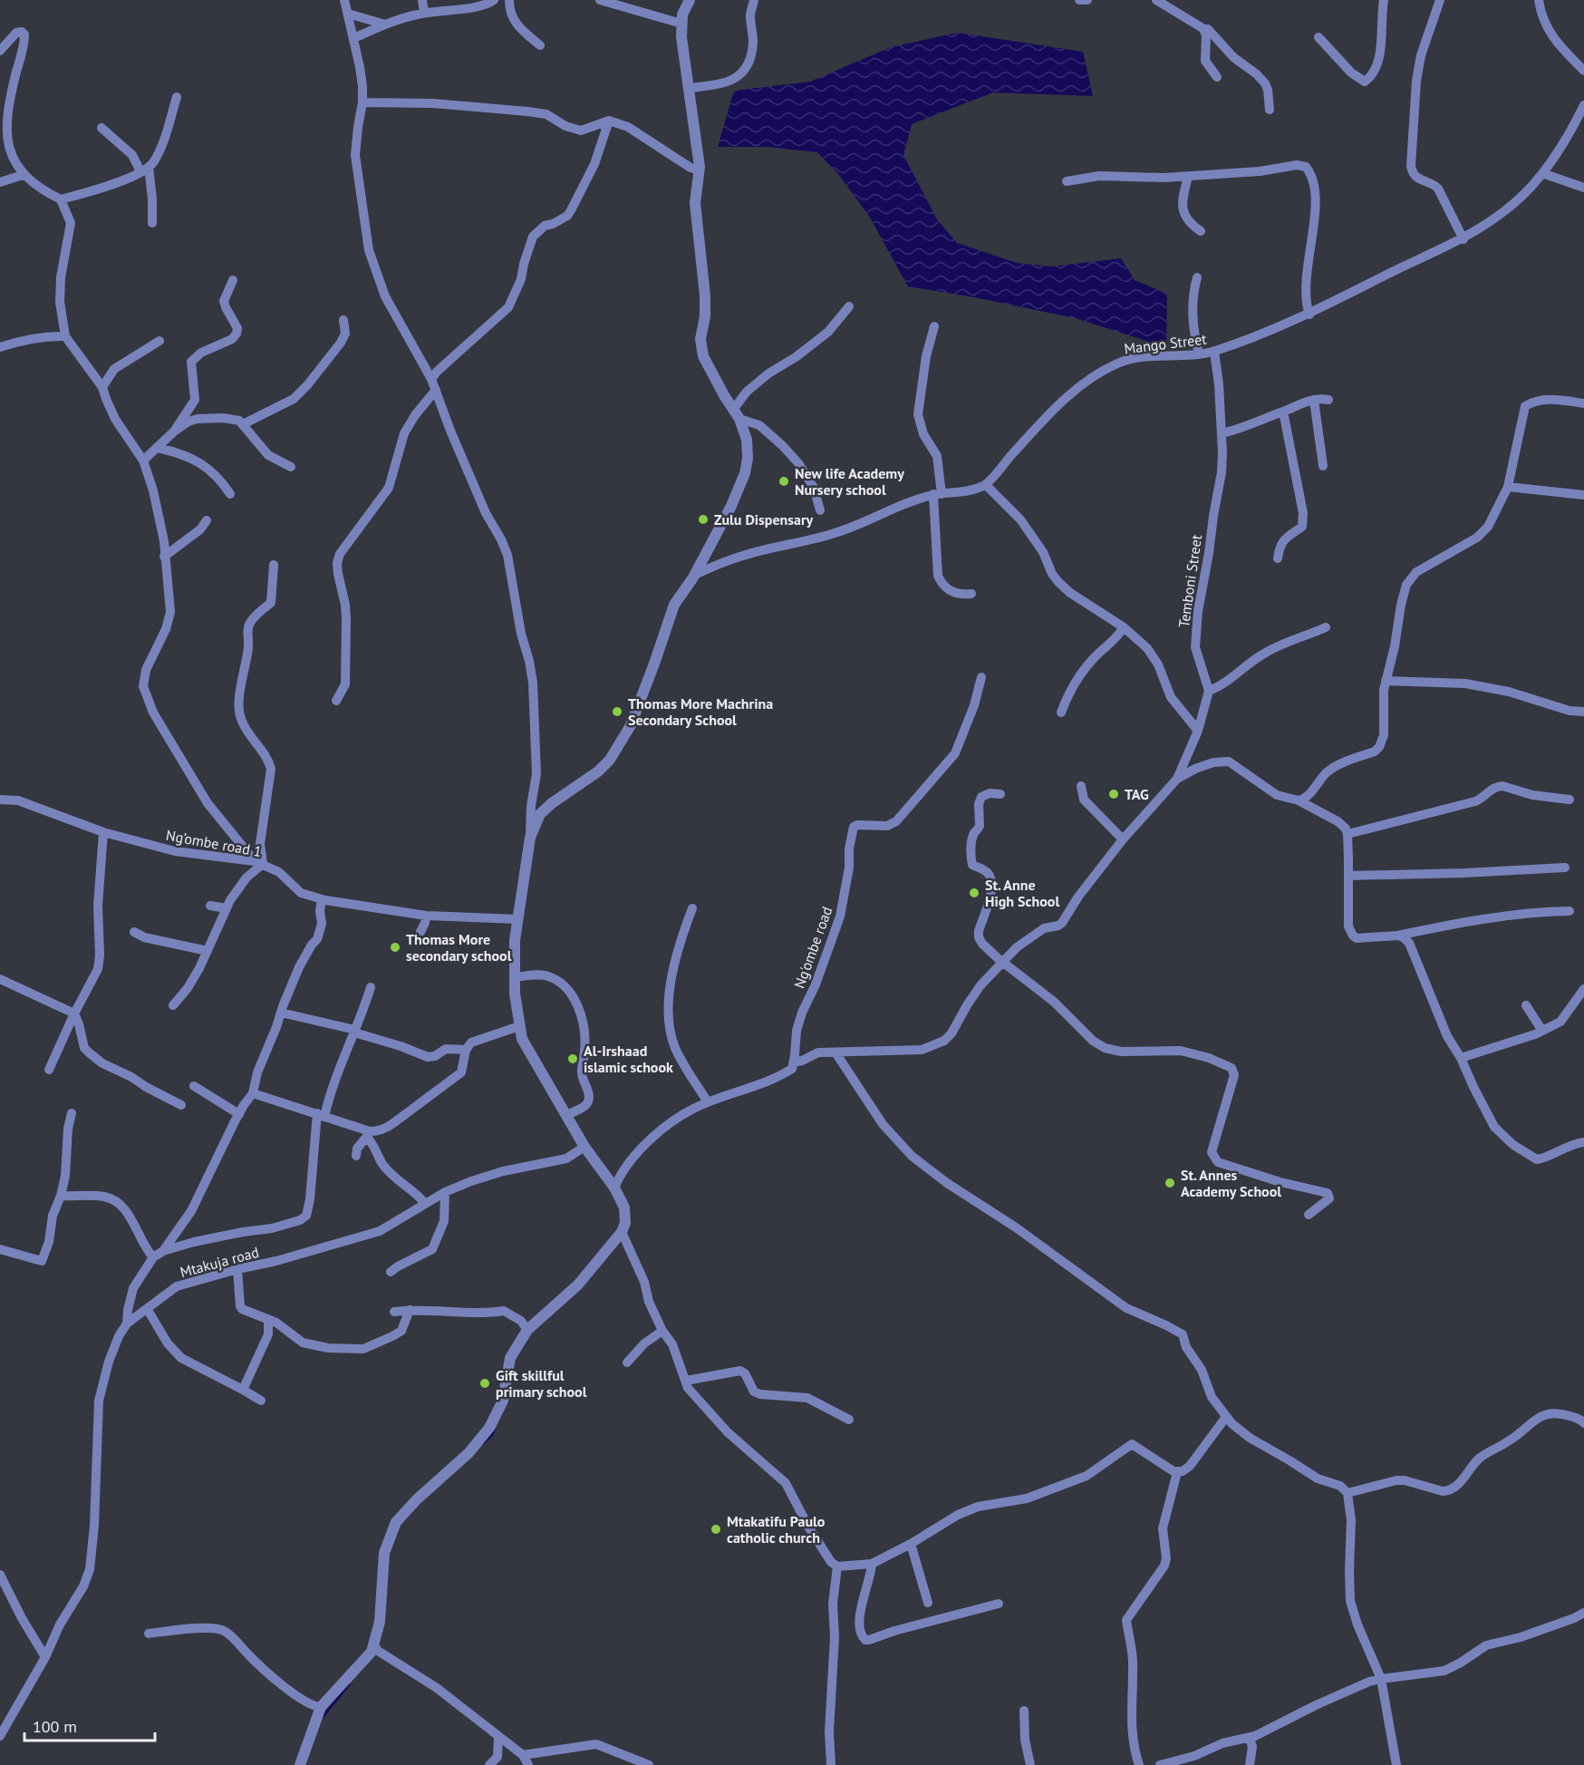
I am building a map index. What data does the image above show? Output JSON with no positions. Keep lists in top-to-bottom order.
{
  "streets": {
    "street": [
      "Mango Street",
      "Temboni Street",
      "Ng’ombe road 1",
      "Ng'ombe road",
      "Mtakuja road"
    ]
  },
  "crossings": [
    ["Mango Street", "Temboni Street"]
  ],
  "places": [
    "New life Academy Nursery school",
    "Zulu Dispensary",
    "Thomas More Machrina Secondary School",
    "TAG",
    "St. Anne High School",
    "Thomas More secondary school",
    "Al-Irshaad islamic schook",
    "St. Annes Academy School",
    "Gift skillful primary school",
    "Mtakatifu Paulo catholic church"
  ],
  "scale_bar": "100 m"
}
